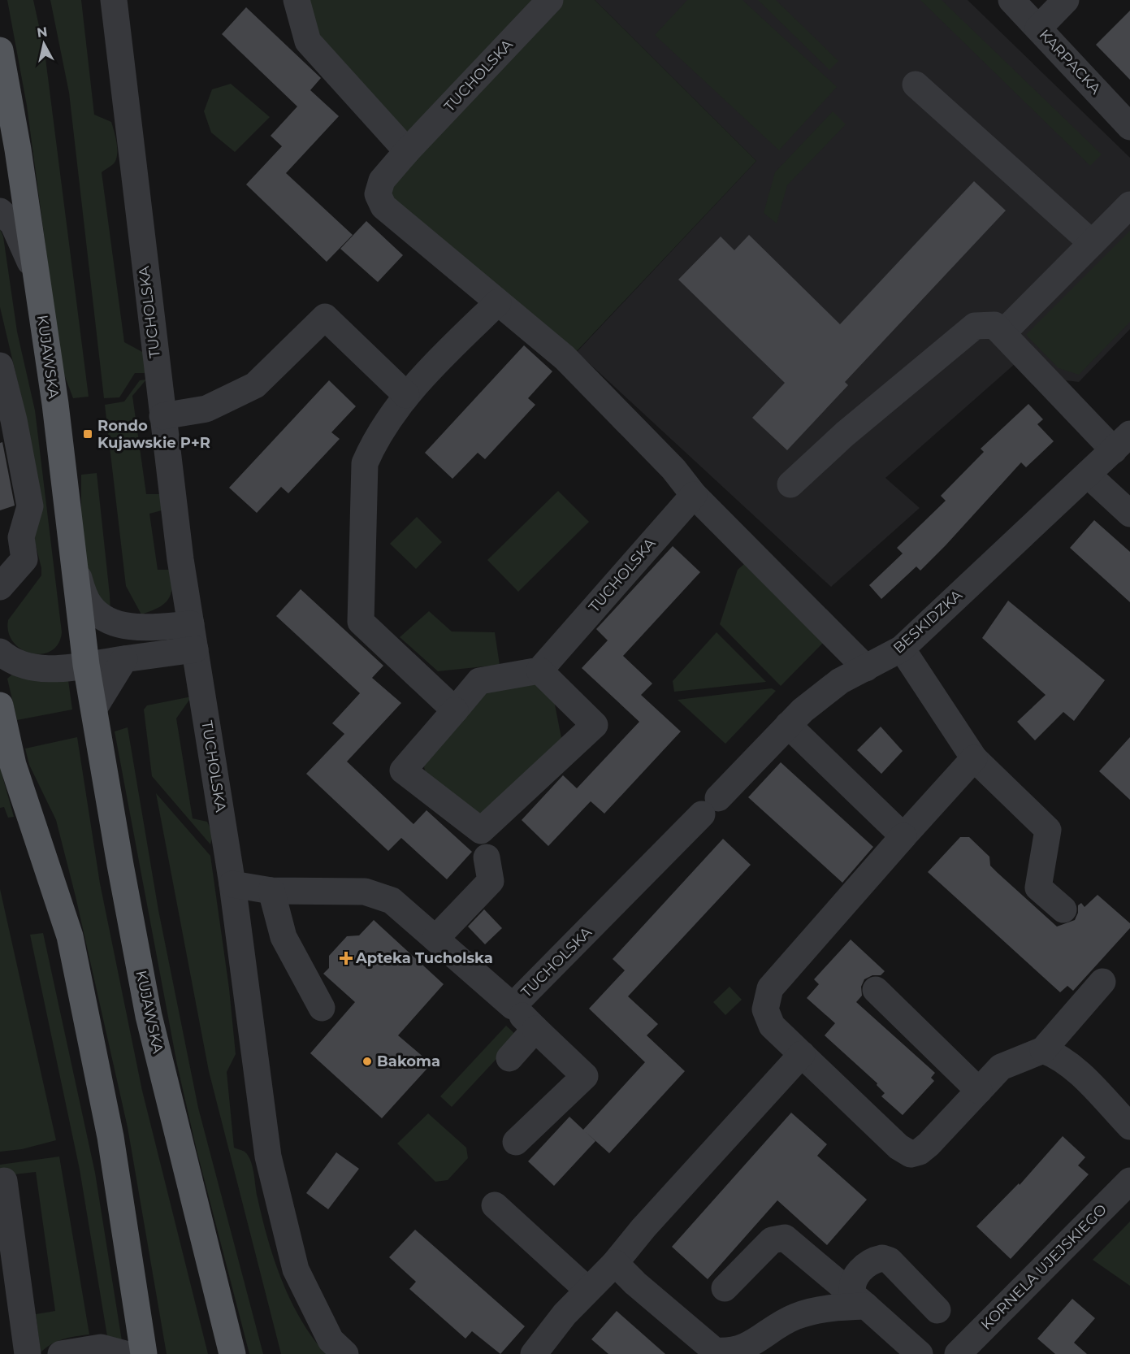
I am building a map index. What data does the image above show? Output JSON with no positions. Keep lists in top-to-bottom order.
{
  "streets": {
    "main road": ["KUJAWSKA"],
    "street": [
      "KARPACKA",
      "TUCHOLSKA",
      "BESKIDZKA",
      "KORNELA UJEJSKIEGO"
    ]
  },
  "crossings": [
    ["TUCHOLSKA", "BESKIDZKA"]
  ],
  "places": {
    "transit": ["Rondo Kujawskie P+R"],
    "health": ["Apteka Tucholska"],
    "other": ["Bakoma"]
  },
  "north": "top"
}
